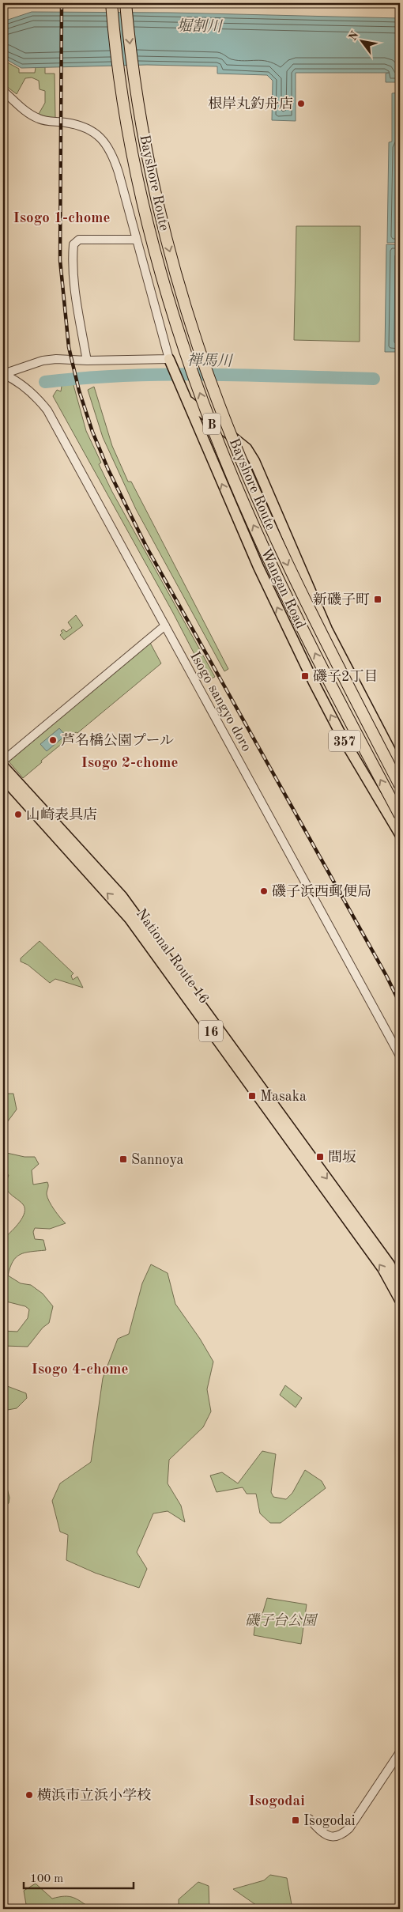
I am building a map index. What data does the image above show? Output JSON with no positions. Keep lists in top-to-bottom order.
{
  "streets": {
    "highway": [
      "Bayshore Route",
      "B",
      "Wangan Road",
      "357",
      "National Route 16",
      "16"
    ],
    "street": ["Isogo sangyo doro"]
  },
  "districts": [
    "Isogo 1-chome",
    "Isogo 2-chome",
    "Isogo 4-chome",
    "Isogodai"
  ],
  "water": ["堀割川", "禅馬川"],
  "parks": ["磯子台公園"],
  "places": {
    "other": [
      "根岸丸釣舟店",
      "芦名橋公園プール",
      "山崎表具店",
      "磯子浜西郵便局",
      "横浜市立浜小学校"
    ],
    "transit": [
      "新磯子町",
      "磯子2丁目",
      "Masaka",
      "間坂",
      "Sannoya",
      "Isogodai"
    ]
  },
  "scale_bar": "100 m",
  "north": "top left"
}
